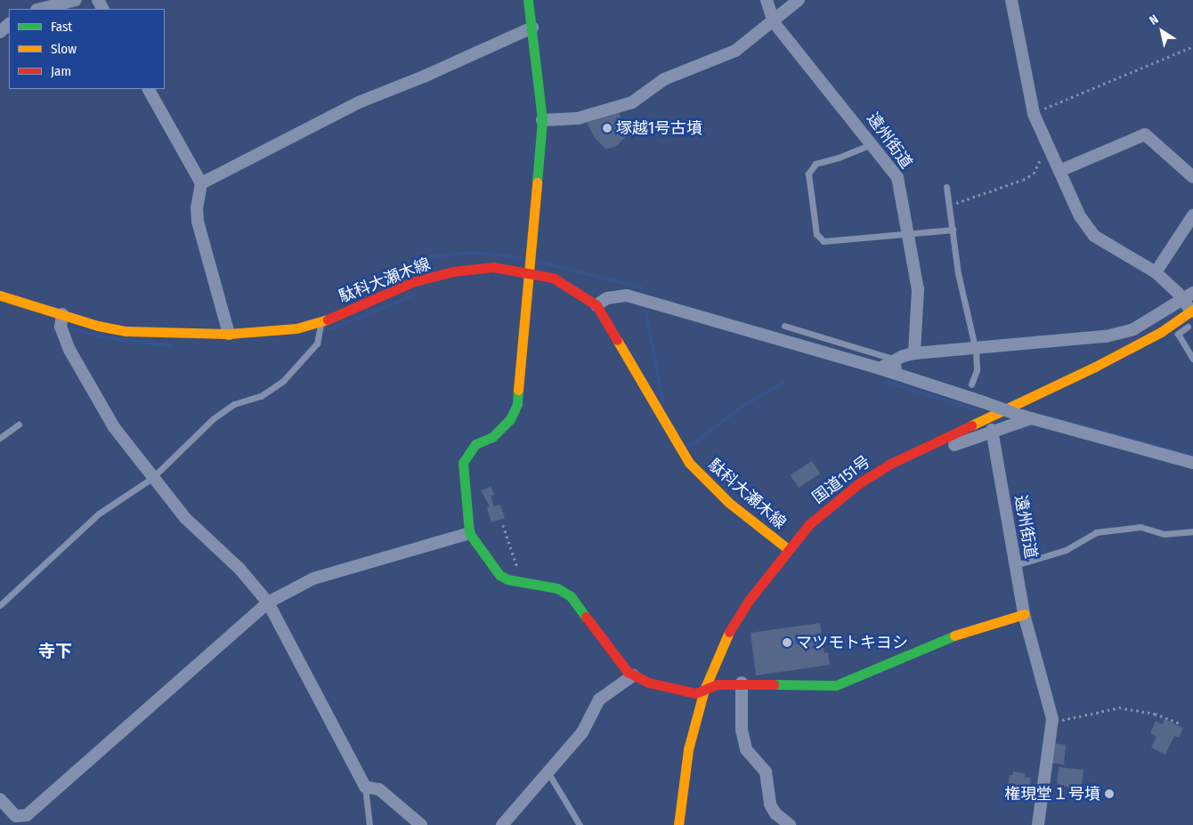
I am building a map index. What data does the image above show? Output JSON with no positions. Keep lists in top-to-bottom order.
{
  "streets": {
    "main road": ["駄科大瀬木線", "国道151号"],
    "street": ["遠州街道"]
  },
  "crossings": [
    ["駄科大瀬木線", "国道151号"]
  ],
  "districts": ["寺下"],
  "places": ["塚越1号古墳", "マツモトキヨシ", "権現堂１号墳"],
  "legend": ["Fast", "Slow", "Jam"],
  "north": "top left"
}
